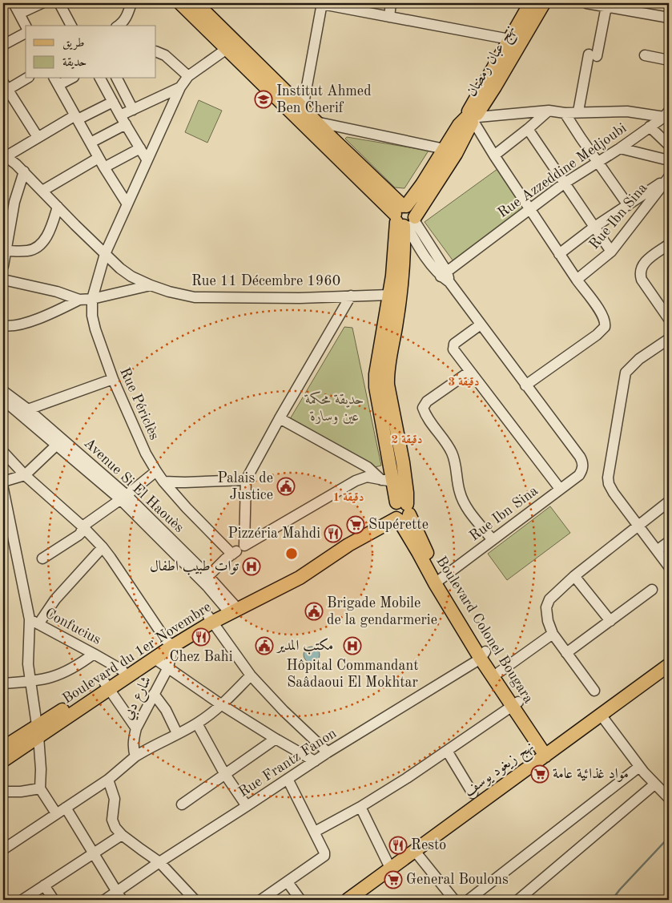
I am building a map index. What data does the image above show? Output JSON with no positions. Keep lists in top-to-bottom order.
{
  "streets": {
    "main road": [
      "نهج عبان رمضان",
      "Boulevard Colonel Bougara",
      "Boulevard du 1er Novembre",
      "نهج زيغود يوسف"
    ],
    "street": [
      "Rue Azzeddine Medjoubi",
      "Rue Ibn Sina",
      "Rue 11 Décembre 1960",
      "Rue Périclès",
      "Avenue Si El Haouès",
      "Confucius",
      "شارع دبي",
      "Rue Frantz Fanon"
    ]
  },
  "crossings": [
    ["نهج عبان رمضان", "Rue Ibn Sina"],
    ["نهج عبان رمضان", "Boulevard Colonel Bougara"],
    ["Rue Azzeddine Medjoubi", "Rue Ibn Sina"],
    ["Rue Ibn Sina", "Boulevard Colonel Bougara"],
    ["Rue 11 Décembre 1960", "Rue Périclès"],
    ["Rue 11 Décembre 1960", "Boulevard Colonel Bougara"],
    ["Avenue Si El Haouès", "Boulevard du 1er Novembre"],
    ["Confucius", "Boulevard du 1er Novembre"],
    ["Boulevard Colonel Bougara", "Boulevard du 1er Novembre"],
    ["Boulevard Colonel Bougara", "Rue Frantz Fanon"],
    ["Boulevard Colonel Bougara", "نهج زيغود يوسف"],
    ["Boulevard du 1er Novembre", "شارع دبي"]
  ],
  "parks": ["حديقة محكمة عين وسارة"],
  "places": {
    "school or university": ["Institut Ahmed Ben Cherif"],
    "public building": ["Palais de Justice", "Brigade Mobile de la gendarmerie", "مكتب المدير"],
    "supermarket": ["Supérette", "مواد غذائية عامة", "General Boulons"],
    "restaurant": ["Pizzéria Mahdi", "Chez Bahi", "Resto"],
    "hospital": ["توات طبيب اطفال", "Hôpital Commandant Saâdaoui El Mokhtar"]
  },
  "legend": ["طريق", "حديقة"],
  "rings": ["3 دقيقة", "2 دقيقة", "1 دقيقة"]
}
